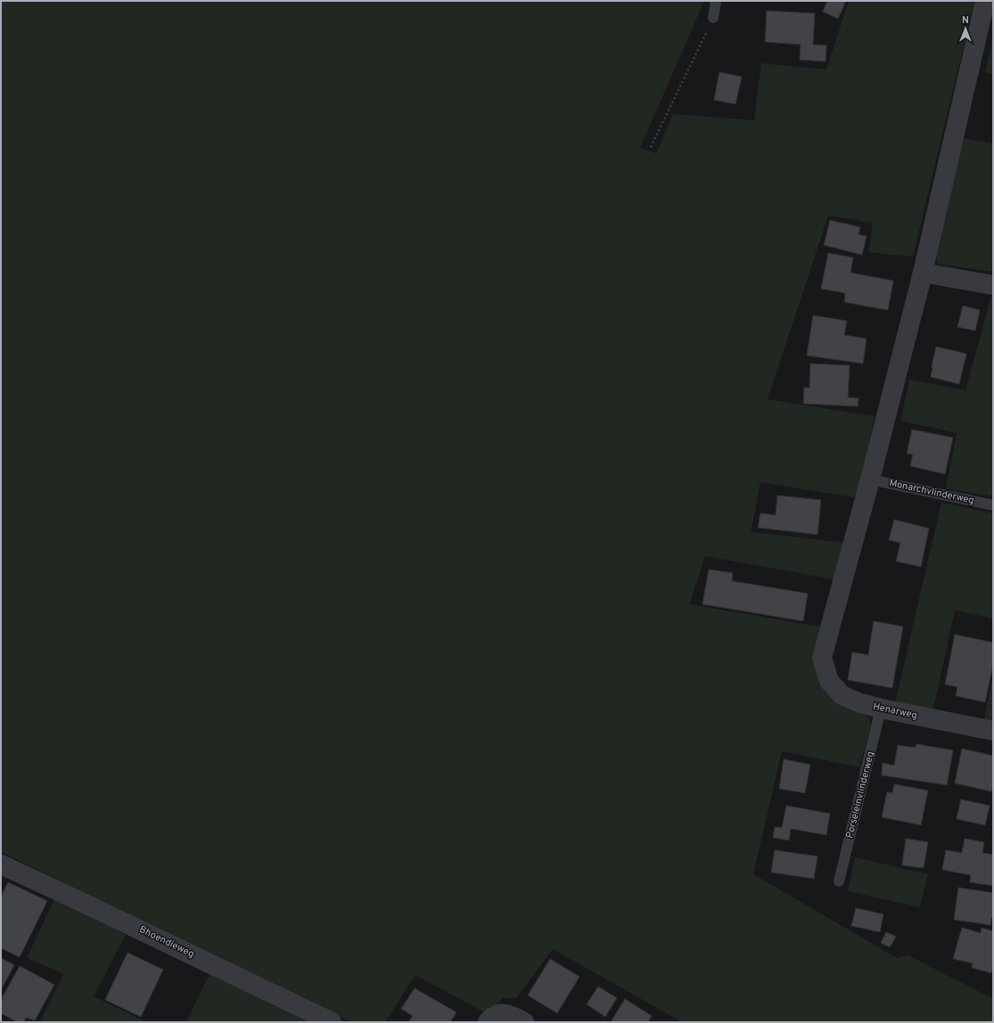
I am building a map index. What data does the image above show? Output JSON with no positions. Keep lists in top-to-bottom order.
{
  "streets": {
    "street": ["Henarweg", "Bhoendieweg"],
    "lane": ["Monarchvlinderweg", "Porseleinvlinderweg"]
  },
  "crossings": [
    ["Monarchvlinderweg", "Henarweg"],
    ["Henarweg", "Porseleinvlinderweg"]
  ],
  "north": "top"
}
